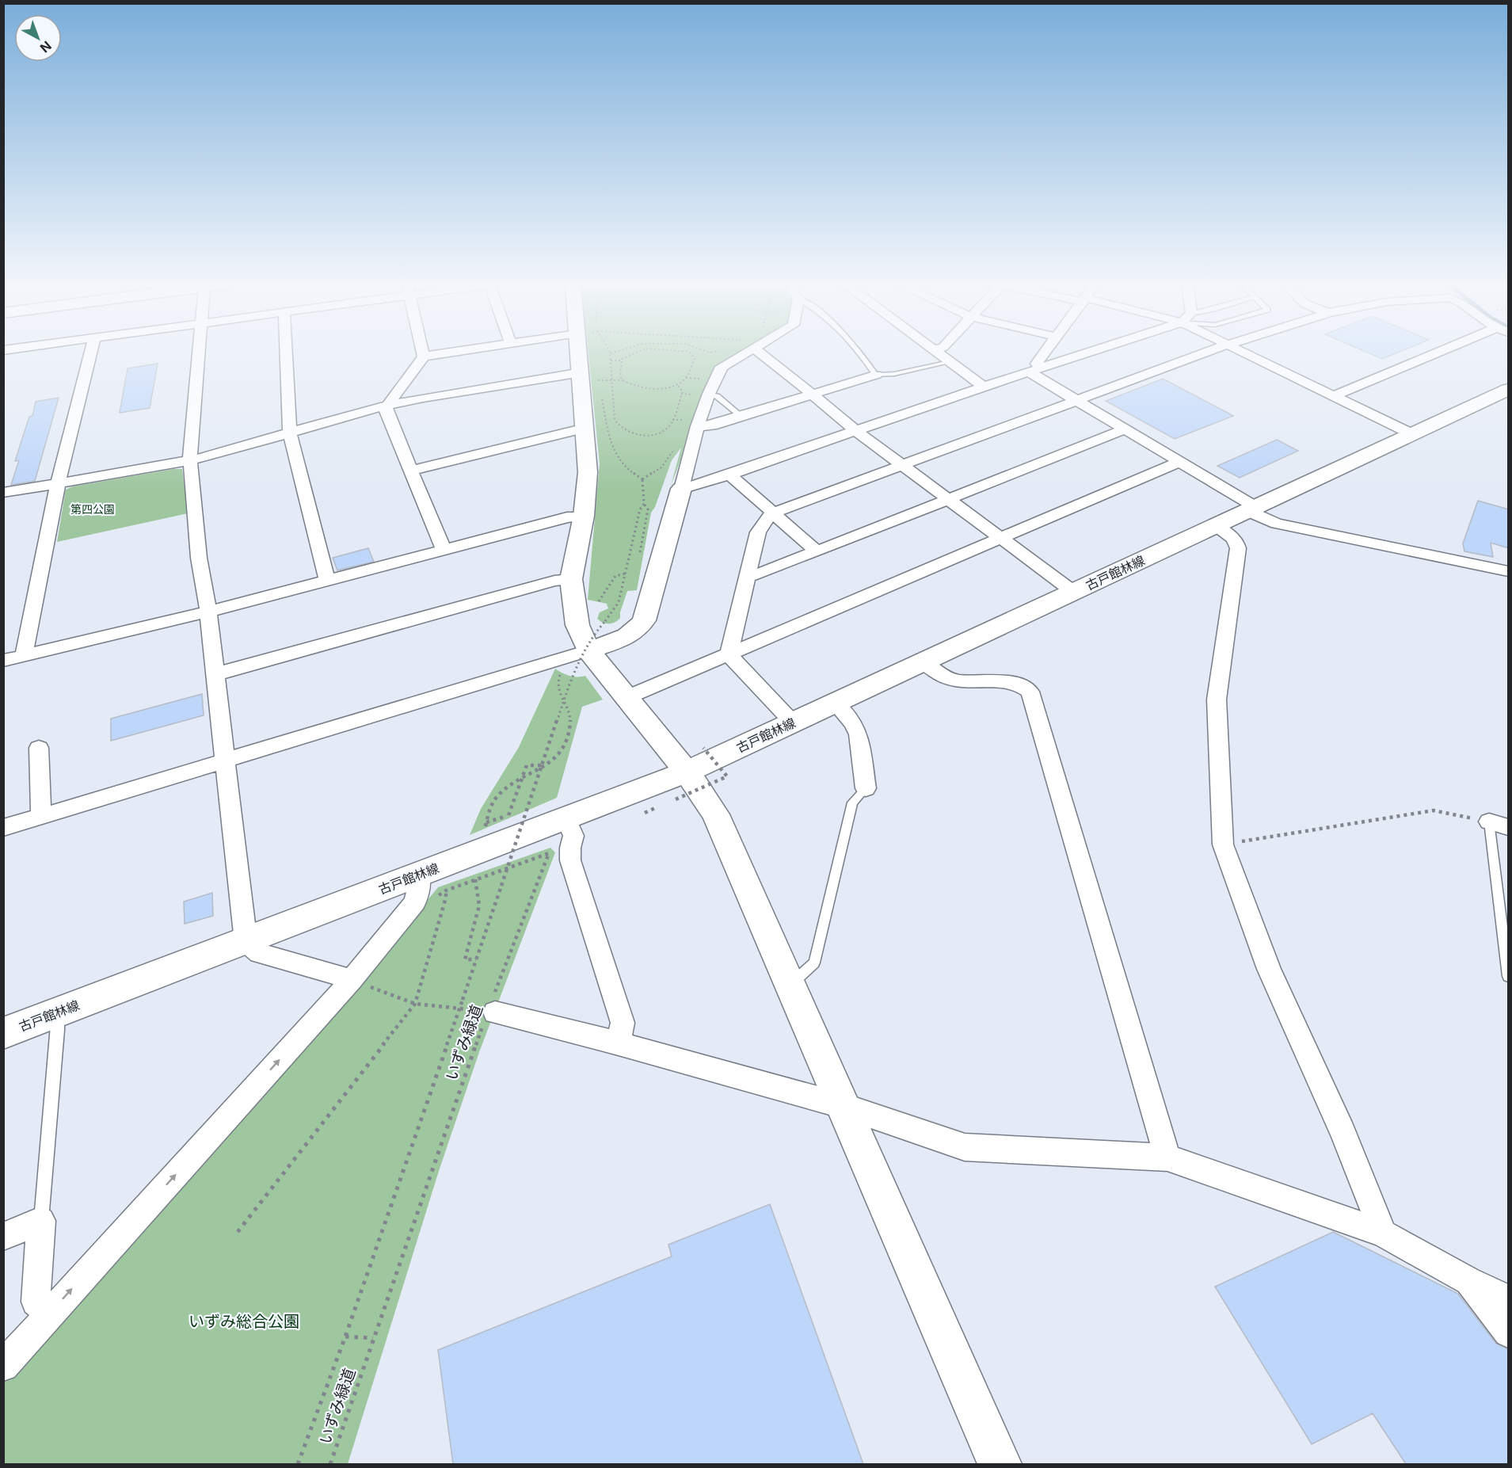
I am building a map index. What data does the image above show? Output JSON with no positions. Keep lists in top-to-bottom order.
{
  "streets": {
    "street": ["古戸館林線"],
    "path": ["いずみ緑道"]
  },
  "crossings": [
    ["古戸館林線", "いずみ緑道"]
  ],
  "parks": ["第四公園", "いずみ総合公園"],
  "north": "bottom right"
}
